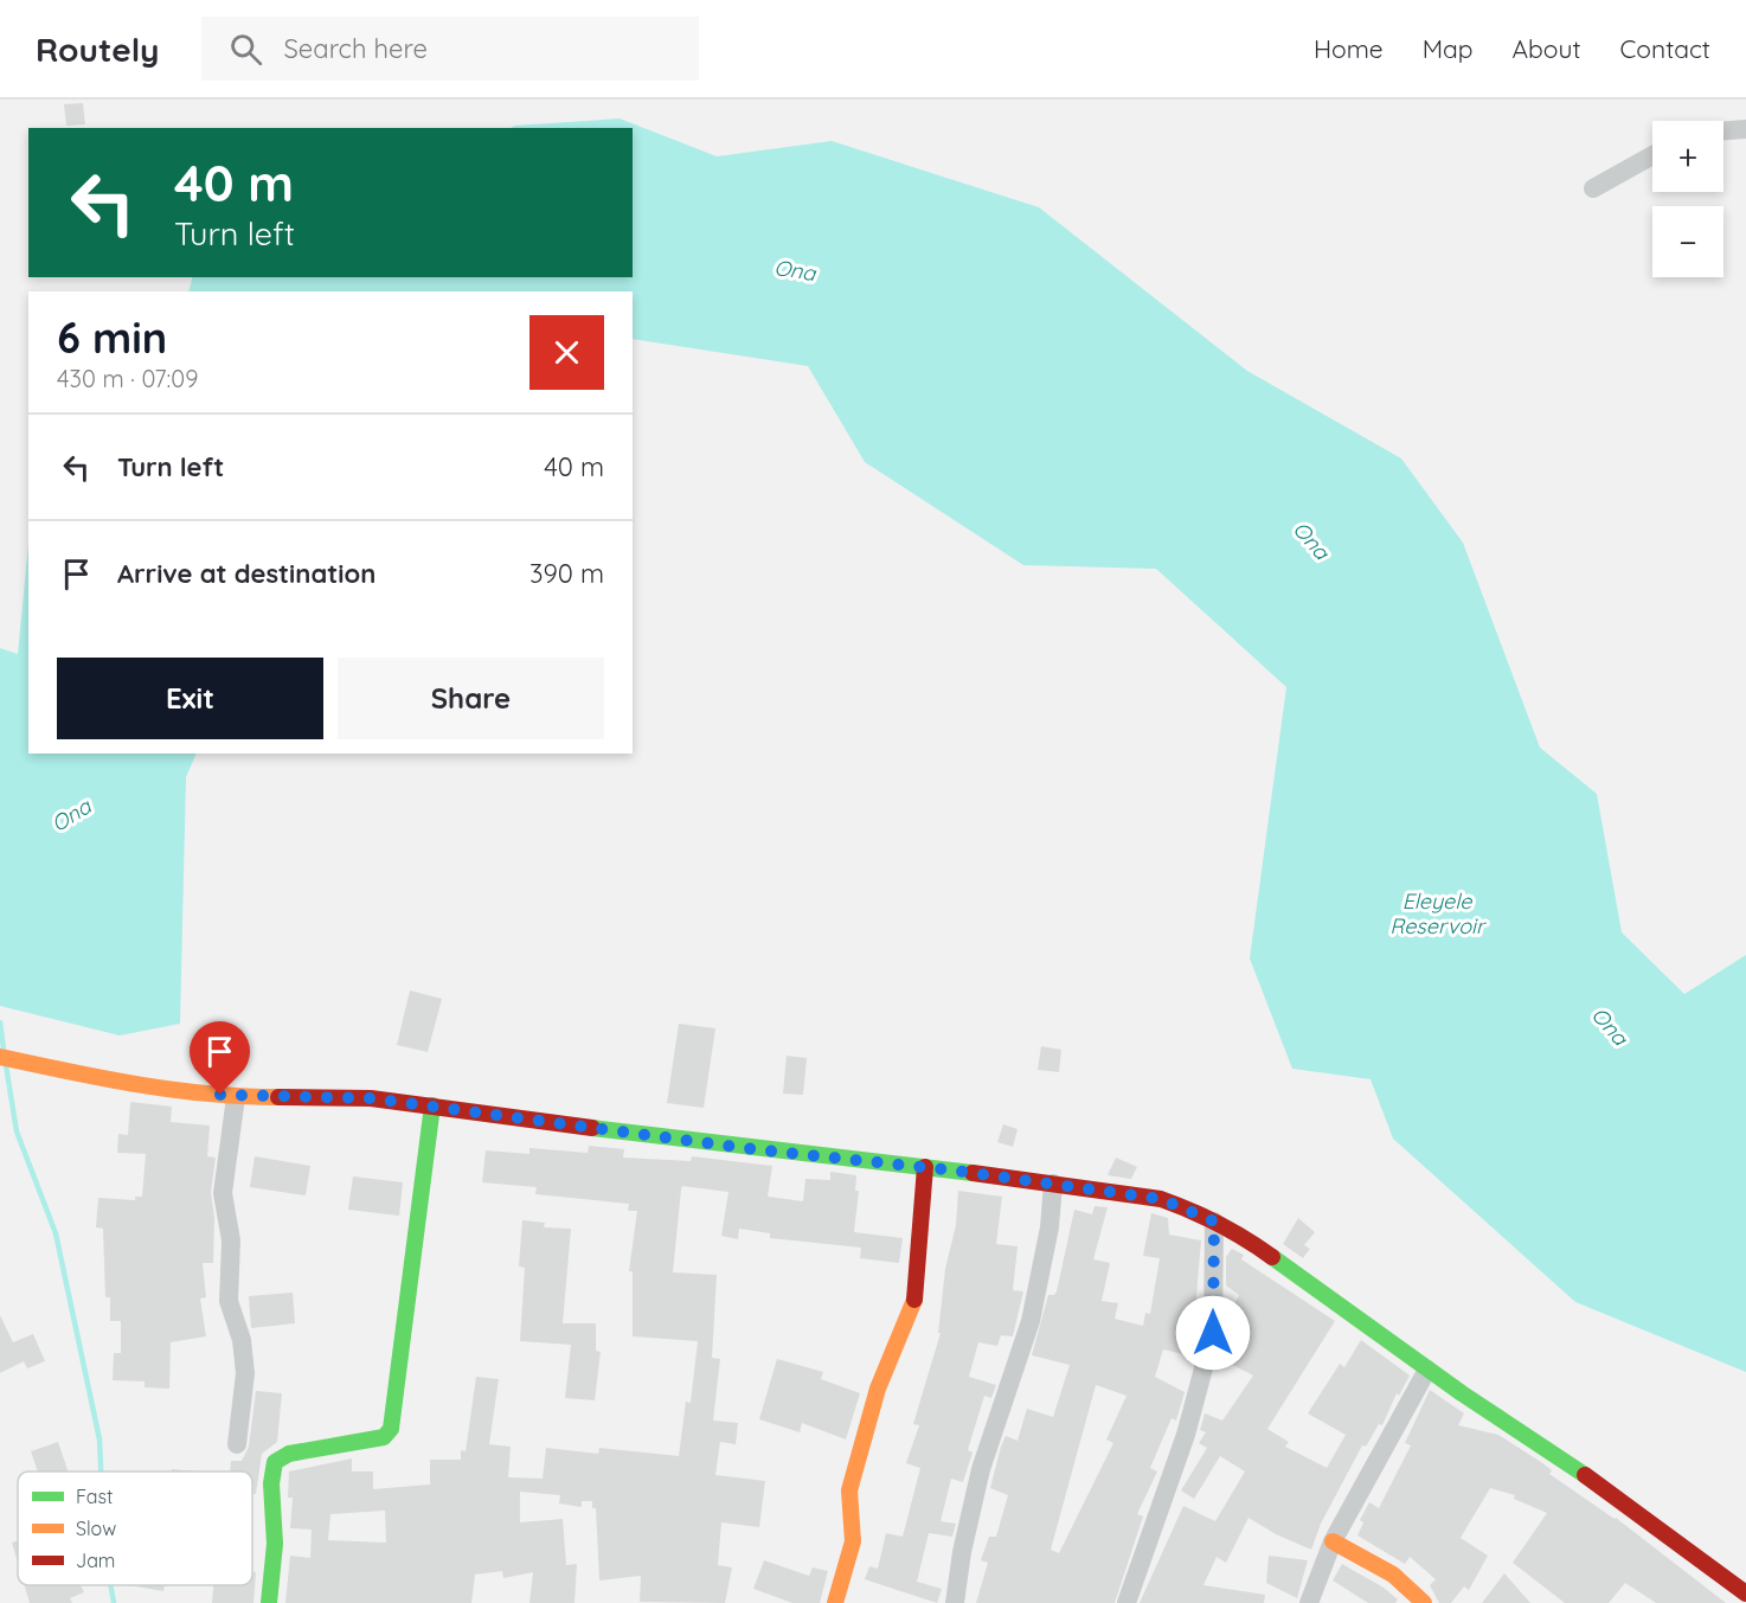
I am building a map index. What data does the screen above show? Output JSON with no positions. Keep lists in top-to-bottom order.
{
  "water": ["Ona", "Eleyele Reservoir"],
  "legend": ["Fast", "Slow", "Jam"],
  "page": {
    "header": "Routely",
    "search": "Search here",
    "nav": [
      "Home",
      "Map",
      "About",
      "Contact"
    ],
    "map_buttons": ["+", "−"],
    "turn": ["40 m", "Turn left"],
    "heading": ["6 min", "430 m · 07:09"],
    "list": [
      {
        "name": "Turn left",
        "value": "40 m"
      },
      {
        "name": "Arrive at destination",
        "value": "390 m"
      }
    ],
    "buttons": ["Exit", "Share"]
  }
}
